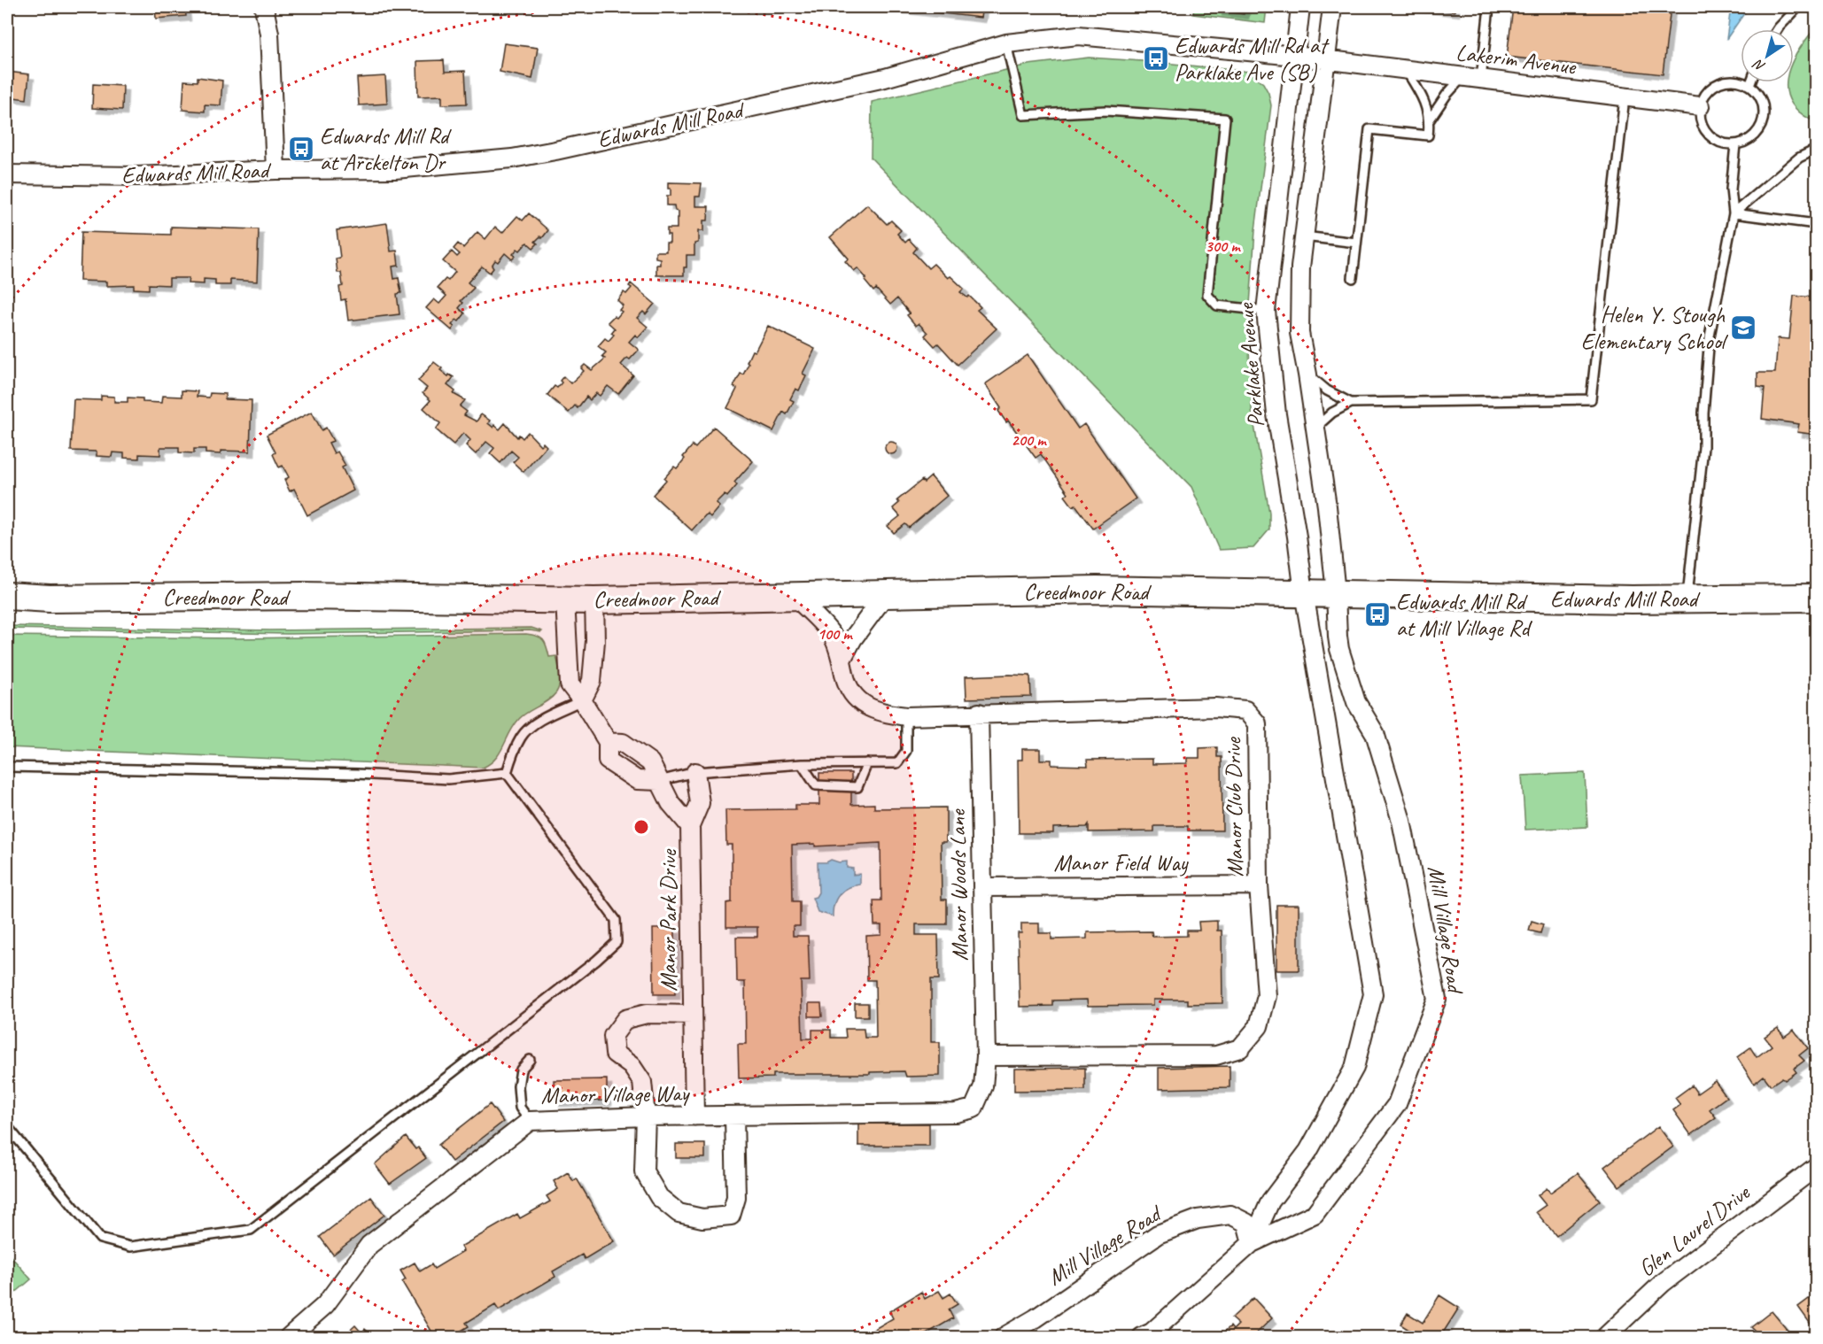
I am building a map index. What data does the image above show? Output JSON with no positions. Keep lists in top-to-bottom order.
{
  "streets": {
    "main road": ["Edwards Mill Road", "Creedmoor Road"],
    "street": [
      "Lakerim Avenue",
      "Parklake Avenue",
      "Manor Club Drive",
      "Manor Field Way",
      "Manor Woods Lane",
      "Manor Park Drive",
      "Mill Village Road",
      "Manor Village Way",
      "Glen Laurel Drive"
    ]
  },
  "crossings": [
    ["Lakerim Avenue", "Edwards Mill Road"],
    ["Edwards Mill Road", "Parklake Avenue"],
    ["Edwards Mill Road", "Creedmoor Road"],
    ["Edwards Mill Road", "Mill Village Road"],
    ["Parklake Avenue", "Creedmoor Road"],
    ["Parklake Avenue", "Mill Village Road"],
    ["Creedmoor Road", "Manor Club Drive"],
    ["Creedmoor Road", "Manor Park Drive"],
    ["Creedmoor Road", "Mill Village Road"],
    ["Manor Club Drive", "Manor Field Way"],
    ["Manor Club Drive", "Manor Woods Lane"],
    ["Manor Club Drive", "Manor Village Way"],
    ["Manor Field Way", "Manor Woods Lane"],
    ["Manor Woods Lane", "Manor Village Way"],
    ["Manor Park Drive", "Manor Village Way"]
  ],
  "places": {
    "bus stop": ["Edwards Mill Rd at Parklake Ave (SB)", "Edwards Mill Rd at Arckelton Dr", "Edwards Mill Rd at Mill Village Rd"],
    "school or university": ["Helen Y. Stough Elementary School"]
  },
  "north": "bottom left",
  "rings": ["300 m", "200 m", "100 m"]
}
